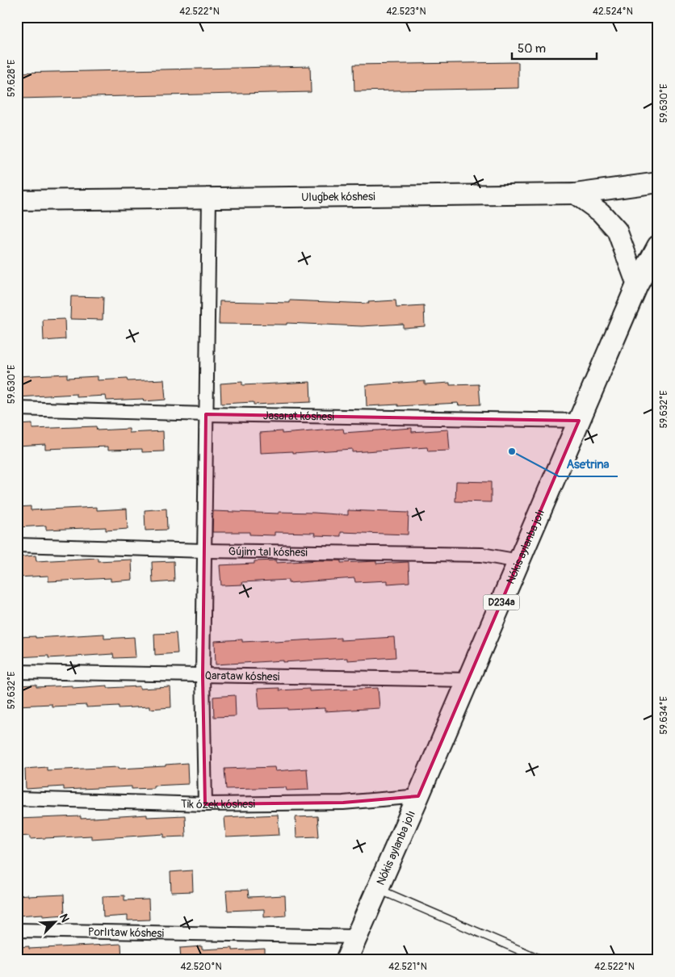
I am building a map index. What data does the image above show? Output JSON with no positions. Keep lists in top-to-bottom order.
{
  "streets": {
    "main road": ["Nókis aylanba jolı", "D234a"],
    "street": [
      "Uluǵbek kóshesi",
      "Jasarat kóshesi",
      "Gújim tal kóshesi",
      "Qarataw kóshesi",
      "Tik ózek kóshesi",
      "Porlıtaw kóshesi"
    ]
  },
  "crossings": [
    ["Jasarat kóshesi", "Nókis aylanba jolı"],
    ["Nókis aylanba jolı", "Gújim tal kóshesi"],
    ["Nókis aylanba jolı", "Qarataw kóshesi"],
    ["Nókis aylanba jolı", "Tik ózek kóshesi"],
    ["Nókis aylanba jolı", "Porlıtaw kóshesi"]
  ],
  "places": ["Asetrina"],
  "scale_bar": "50 m",
  "north": "top right",
  "coordinates": [
    "42.522°N",
    "42.523°N",
    "42.524°N",
    "59.628°E",
    "59.630°E",
    "59.632°E",
    "59.634°E",
    "42.520°N",
    "42.521°N"
  ]
}
